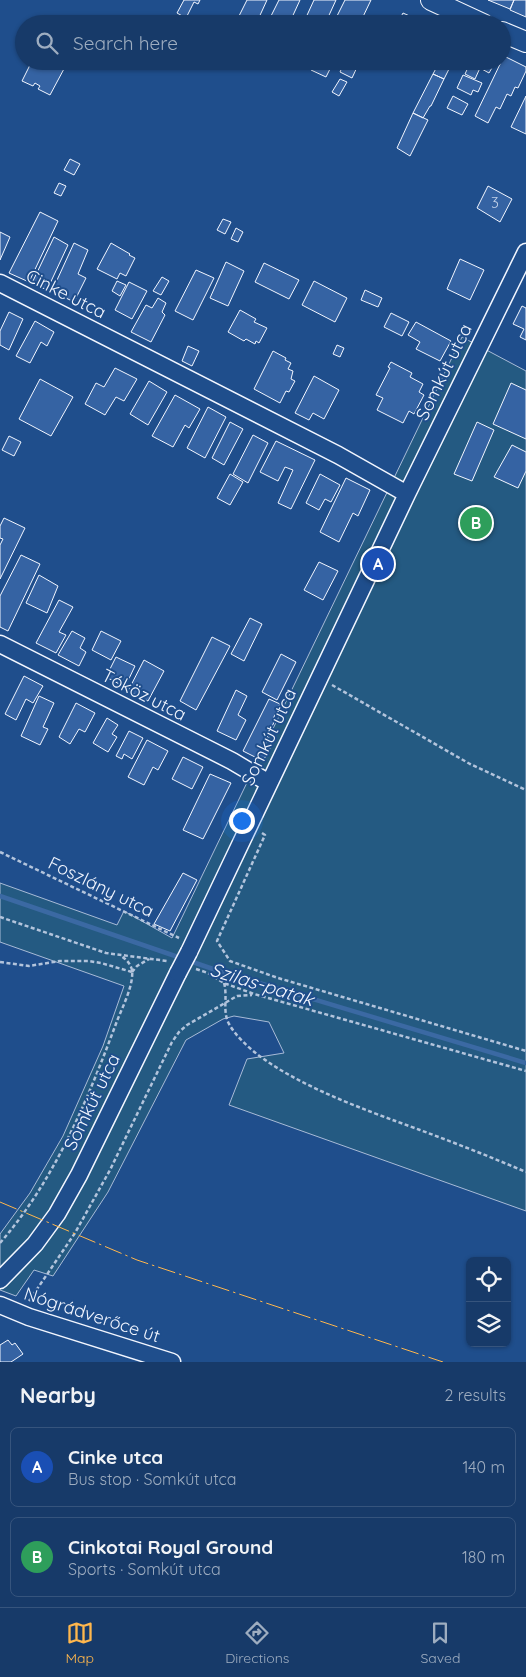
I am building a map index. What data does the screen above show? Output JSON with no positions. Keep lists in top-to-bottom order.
{
  "streets": {
    "street": [
      "Cinke utca",
      "Somkút utca",
      "Tóköz utca",
      "Nógrádverőce út"
    ],
    "path": ["Foszlány utca"]
  },
  "crossings": [
    ["Cinke utca", "Somkút utca"],
    ["Somkút utca", "Tóköz utca"],
    ["Somkút utca", "Foszlány utca"]
  ],
  "water": ["Szilas-patak"],
  "house_numbers": ["3"],
  "page": {
    "search": "Search here",
    "pins": ["B", "A"],
    "heading": ["Nearby", "2 results"],
    "list": [
      {
        "mark": "A",
        "name": "Cinke utca",
        "note": "Bus stop · Somkút utca",
        "value": "140 m"
      },
      {
        "mark": "B",
        "name": "Cinkotai Royal Ground",
        "note": "Sports · Somkút utca",
        "value": "180 m"
      }
    ],
    "nav": ["Map", "Directions", "Saved"]
  }
}
